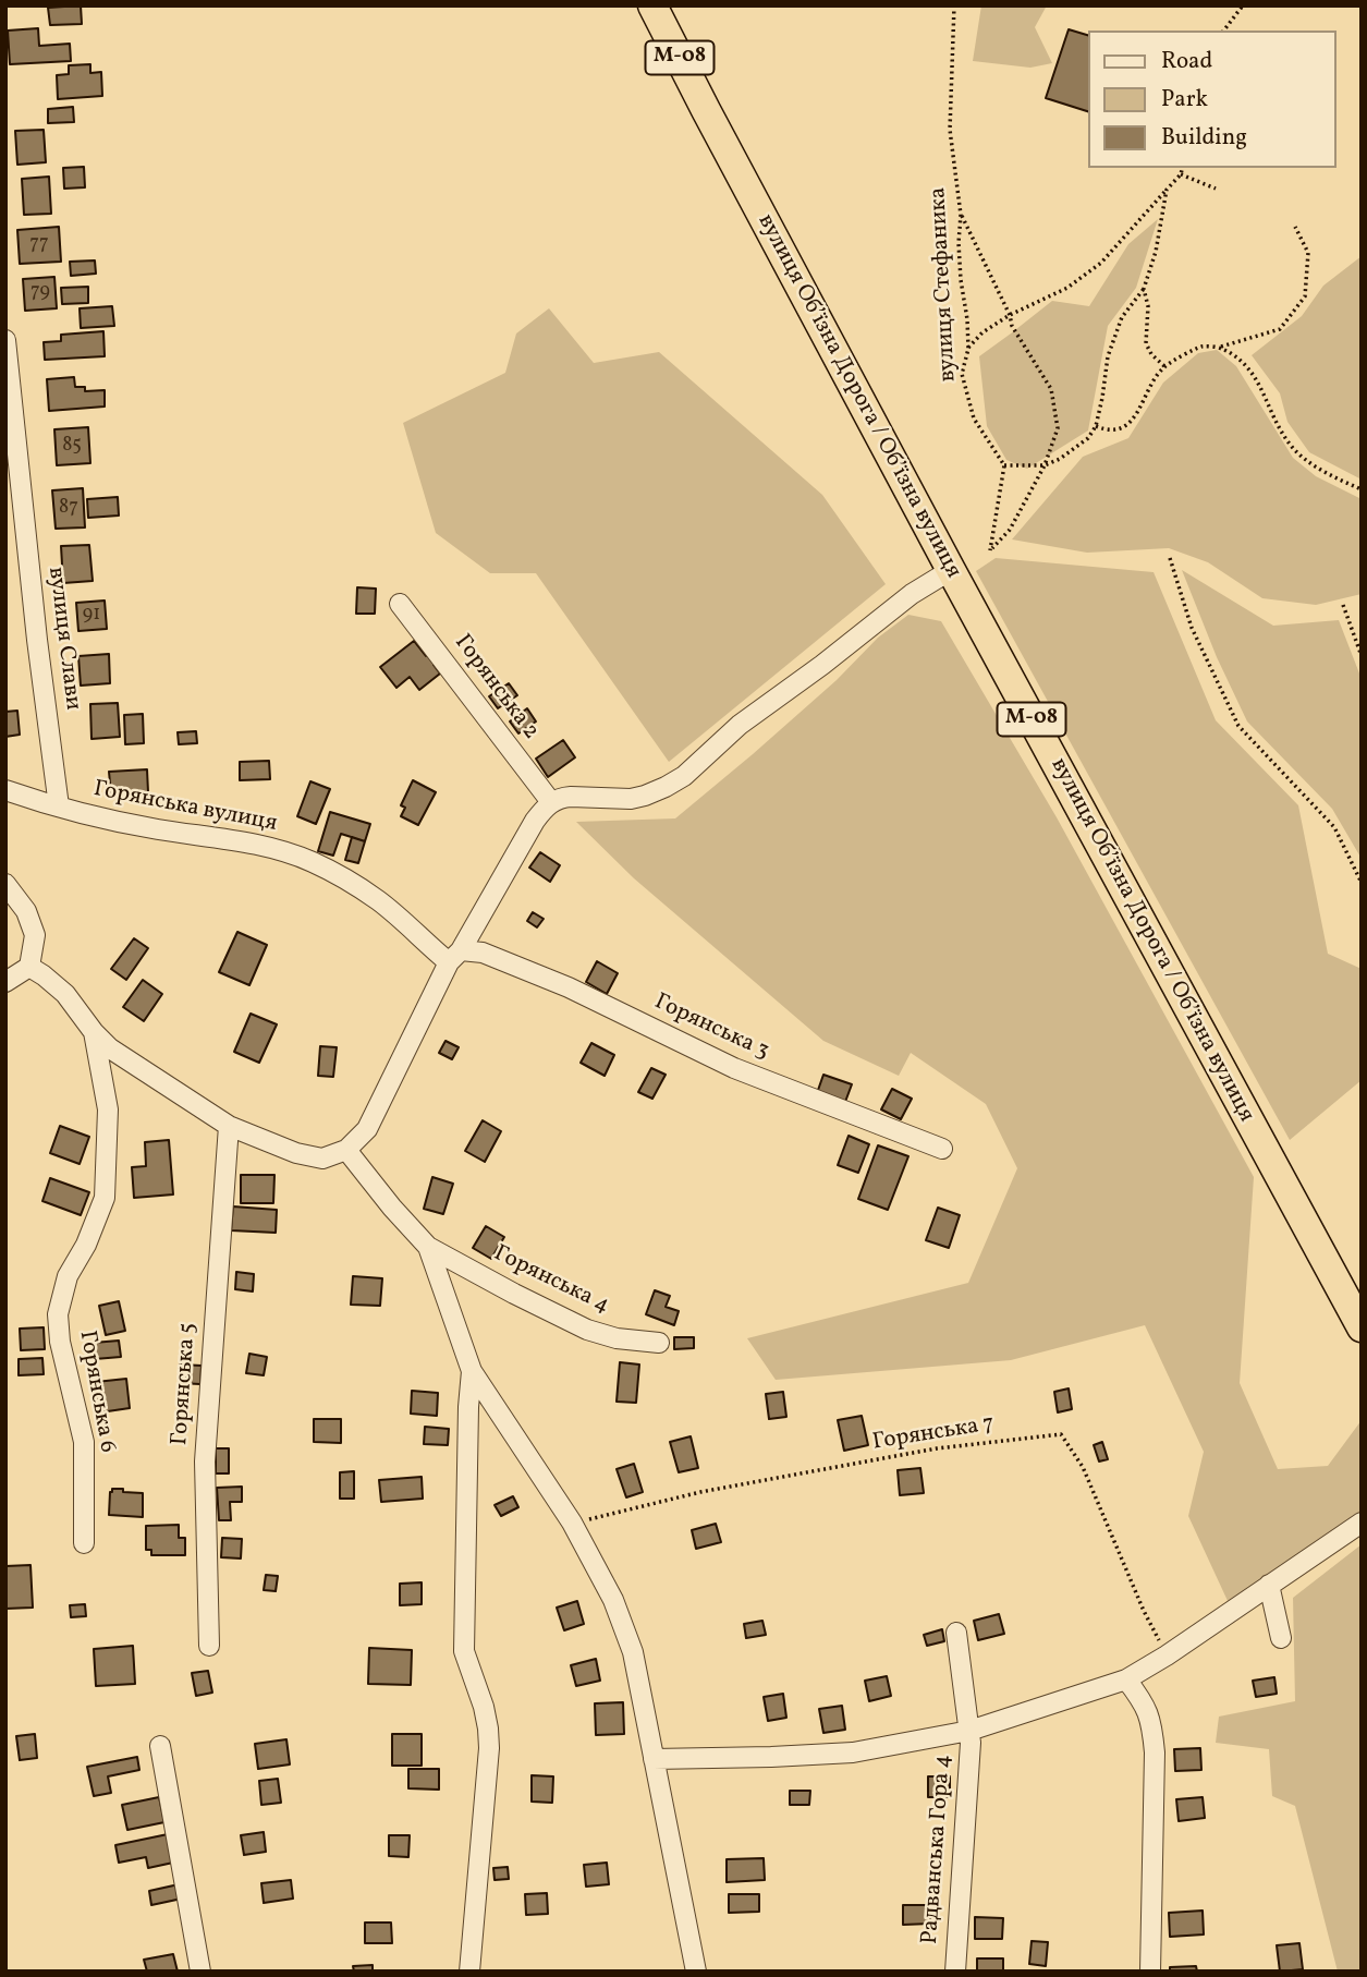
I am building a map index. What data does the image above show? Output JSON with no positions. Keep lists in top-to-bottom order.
{
  "streets": {
    "highway": ["М-08", "вулиця Обʼїзна Дорога / Обʼїзна вулиця"],
    "street": [
      "вулиця Слави",
      "Горянська 2",
      "Горянська вулиця",
      "Горянська 3",
      "Горянська 4",
      "Горянська 5",
      "Горянська 6",
      "Радванська Гора 4"
    ],
    "path": ["вулиця Стефаника", "Горянська 7"]
  },
  "crossings": [
    ["вулиця Слави", "Горянська вулиця"],
    ["Горянська вулиця", "Горянська 3"]
  ],
  "house_numbers": [
    "77",
    "79",
    "85",
    "87",
    "91"
  ],
  "legend": ["Road", "Park", "Building"]
}
